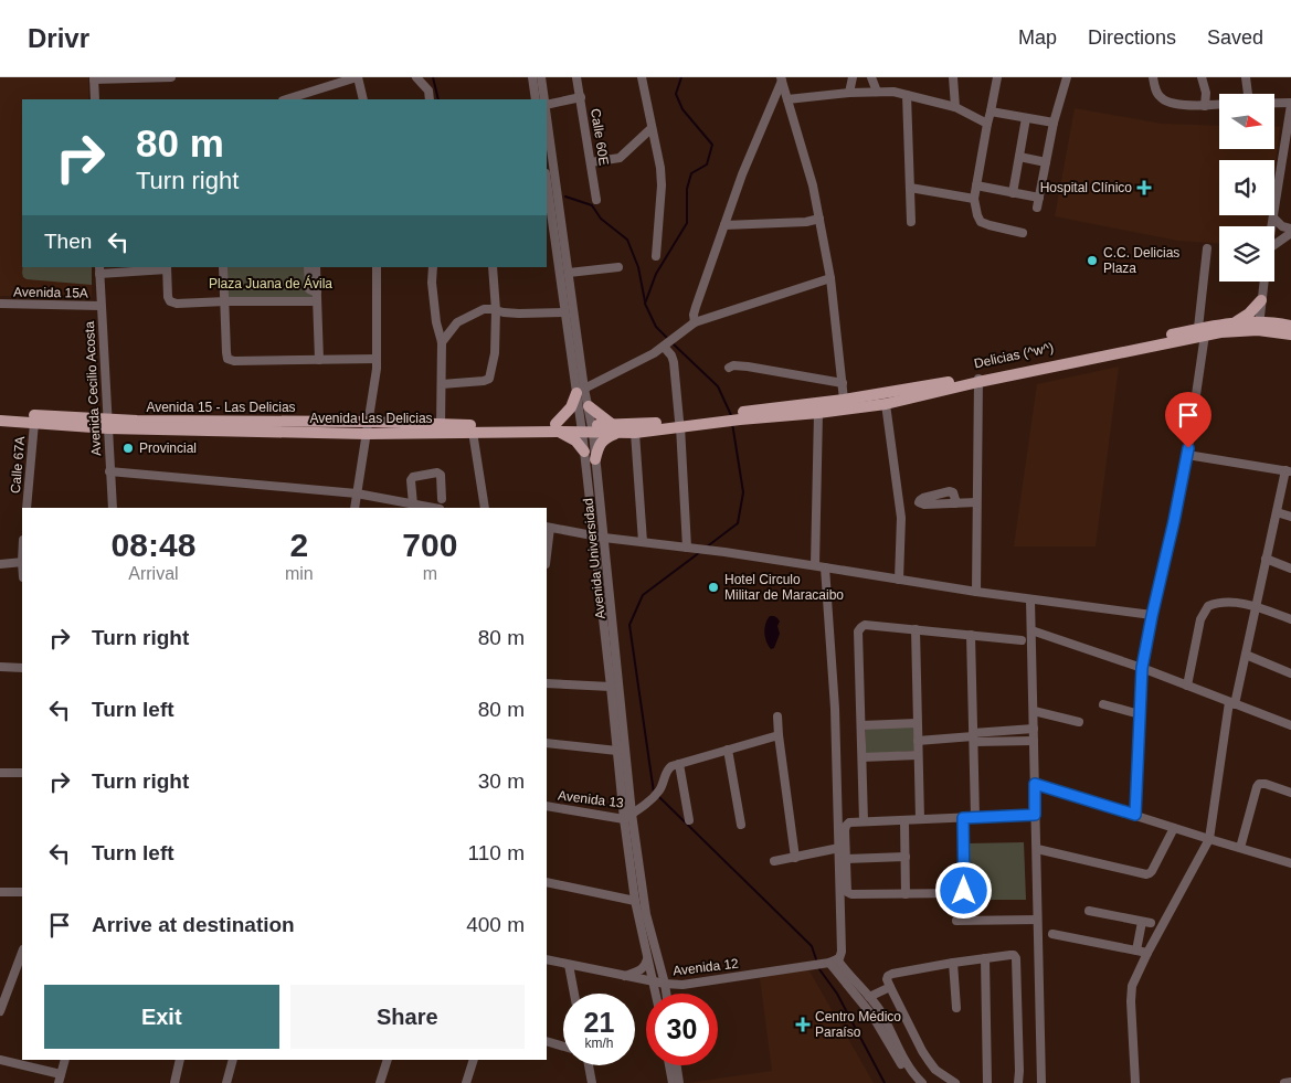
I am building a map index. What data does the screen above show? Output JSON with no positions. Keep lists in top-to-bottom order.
{
  "streets": {
    "main road": ["Delicias (^w^)", "Avenida Las Delicias"],
    "street": [
      "Calle 60E",
      "Avenida 15A",
      "Avenida Cecilio Acosta",
      "Calle 67A",
      "Avenida Universidad",
      "Avenida 13",
      "Avenida 12"
    ]
  },
  "crossings": [
    ["Avenida 15A", "Avenida Cecilio Acosta"],
    ["Delicias (^w^)", "Avenida Las Delicias"],
    ["Avenida Cecilio Acosta", "Avenida Las Delicias"],
    ["Avenida Las Delicias", "Calle 67A"],
    ["Avenida Las Delicias", "Avenida Universidad"],
    ["Avenida Universidad", "Avenida 13"],
    ["Avenida Universidad", "Avenida 12"]
  ],
  "parks": ["Plaza Juana de Ávila"],
  "places": {
    "health": ["Hospital Clínico", "Centro Médico Paraíso"],
    "other": ["C.C. Delicias Plaza", "Provincial", "Hotel Circulo Militar de Maracaibo"]
  },
  "north": "right",
  "page": {
    "header": "Drivr",
    "nav": ["Map", "Directions", "Saved"],
    "turn": ["80 m", "Turn right"],
    "then": "Then",
    "eta": [
      "08:48",
      "Arrival",
      "2",
      "min",
      "700",
      "m"
    ],
    "list": [
      {
        "name": "Turn right",
        "value": "80 m"
      },
      {
        "name": "Turn left",
        "value": "80 m"
      },
      {
        "name": "Turn right",
        "value": "30 m"
      },
      {
        "name": "Turn left",
        "value": "110 m"
      },
      {
        "name": "Arrive at destination",
        "value": "400 m"
      }
    ],
    "buttons": ["Exit", "Share"],
    "speed": "21 km/h",
    "limit": "30"
  }
}
